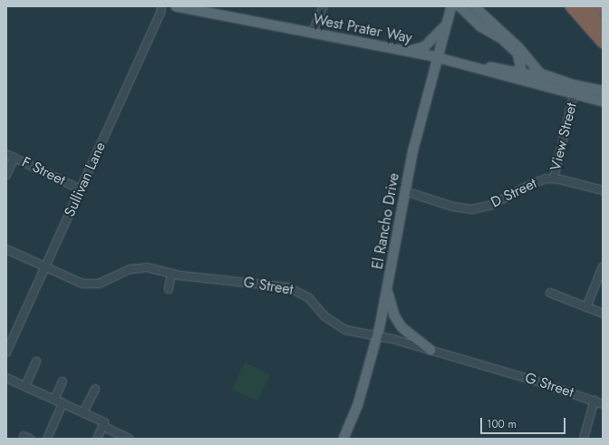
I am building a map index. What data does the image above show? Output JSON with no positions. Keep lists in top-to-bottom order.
{
  "streets": {
    "main road": ["West Prater Way", "El Rancho Drive"],
    "street": [
      "View Street",
      "F Street",
      "Sullivan Lane",
      "D Street",
      "G Street"
    ]
  },
  "crossings": [
    ["West Prater Way", "View Street"],
    ["West Prater Way", "El Rancho Drive"],
    ["View Street", "D Street"],
    ["F Street", "Sullivan Lane"],
    ["Sullivan Lane", "G Street"],
    ["D Street", "El Rancho Drive"],
    ["El Rancho Drive", "G Street"]
  ],
  "scale_bar": "100 m"
}
